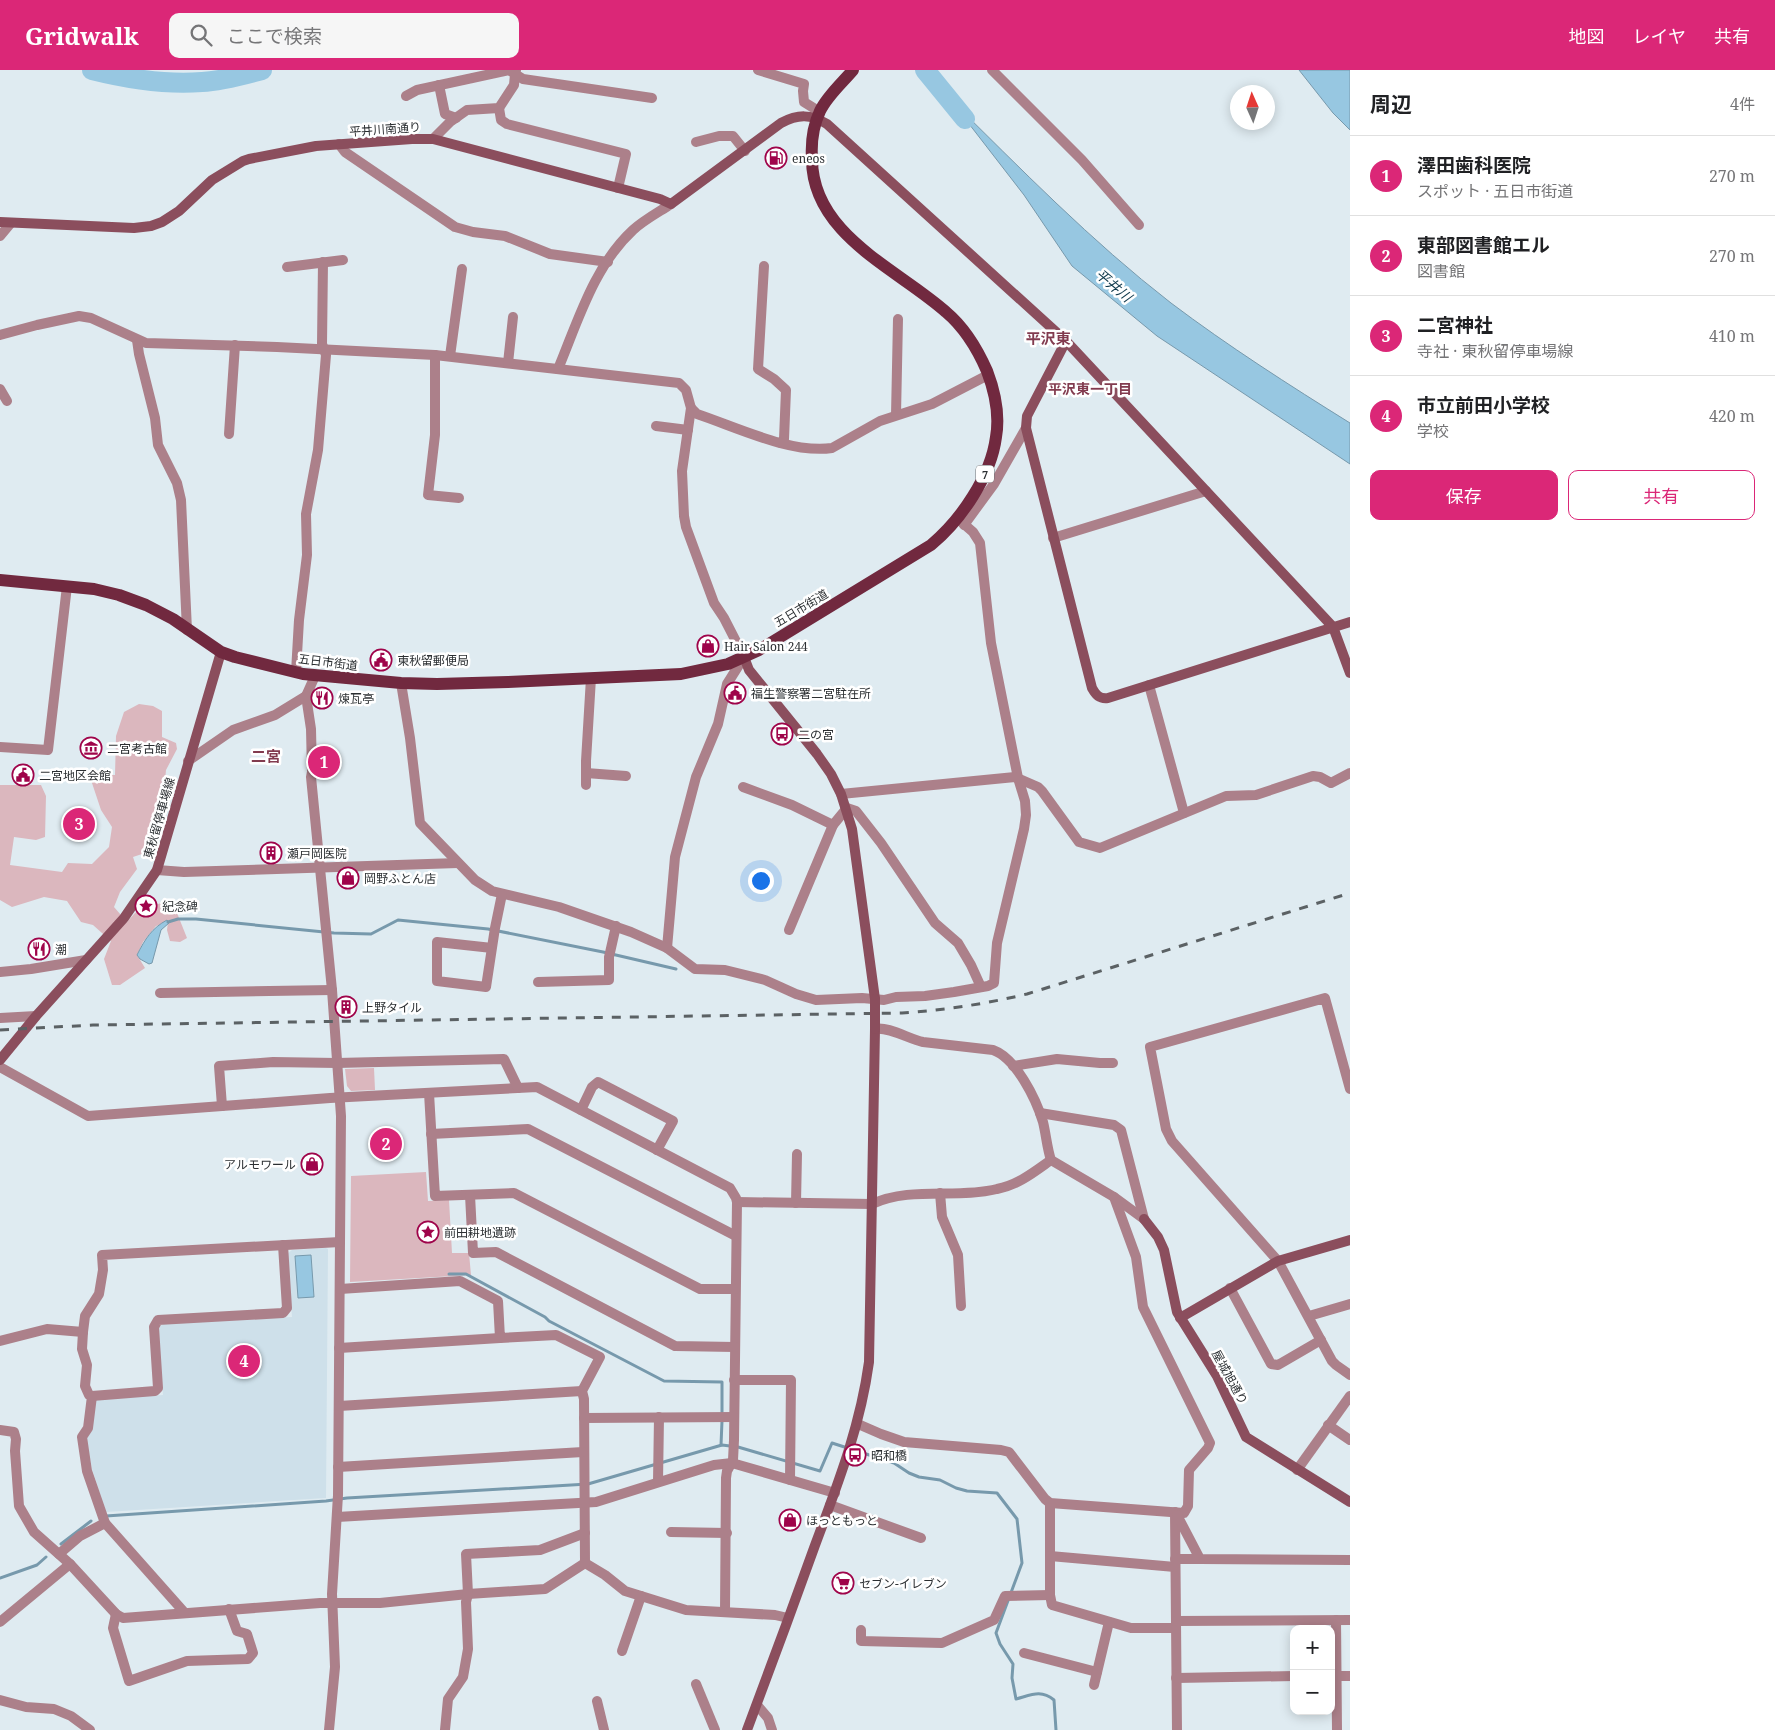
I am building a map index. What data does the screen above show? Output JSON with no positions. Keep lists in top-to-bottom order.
{
  "streets": {
    "main road": ["7", "五日市街道"],
    "street": ["平井川南通り", "東秋留停車場線", "屋城旭通り"]
  },
  "crossings": [
    ["五日市街道", "東秋留停車場線"]
  ],
  "districts": ["平沢東", "平沢東一丁目", "二宮"],
  "water": ["平井川"],
  "places": {
    "fuel station": ["eneos"],
    "shop": [
      "Hair Salon 244",
      "岡野ふとん店",
      "アルモワール",
      "ほっともっと"
    ],
    "public building": ["東秋留郵便局", "福生警察署二宮駐在所", "二宮地区会館"],
    "restaurant": ["煉瓦亭", "潮"],
    "bus stop": ["二の宮", "昭和橋"],
    "museum": ["二宮考古館"],
    "building": ["瀬戸岡医院", "上野タイル"],
    "place": ["紀念碑", "前田耕地遺跡"],
    "supermarket": ["セブン-イレブン"]
  },
  "north": "top",
  "page": {
    "header": "Gridwalk",
    "search": "ここで検索",
    "nav": ["地図", "レイヤ", "共有"],
    "heading": ["周辺", "4件"],
    "list": [
      {
        "mark": "1",
        "name": "澤田歯科医院",
        "note": "スポット · 五日市街道",
        "value": "270 m"
      },
      {
        "mark": "2",
        "name": "東部図書館エル",
        "note": "図書館",
        "value": "270 m"
      },
      {
        "mark": "3",
        "name": "二宮神社",
        "note": "寺社 · 東秋留停車場線",
        "value": "410 m"
      },
      {
        "mark": "4",
        "name": "市立前田小学校",
        "note": "学校",
        "value": "420 m"
      }
    ],
    "buttons": ["保存", "共有"],
    "pins": [
      "1",
      "3",
      "2",
      "4"
    ],
    "map_buttons": ["+", "−"]
  }
}
